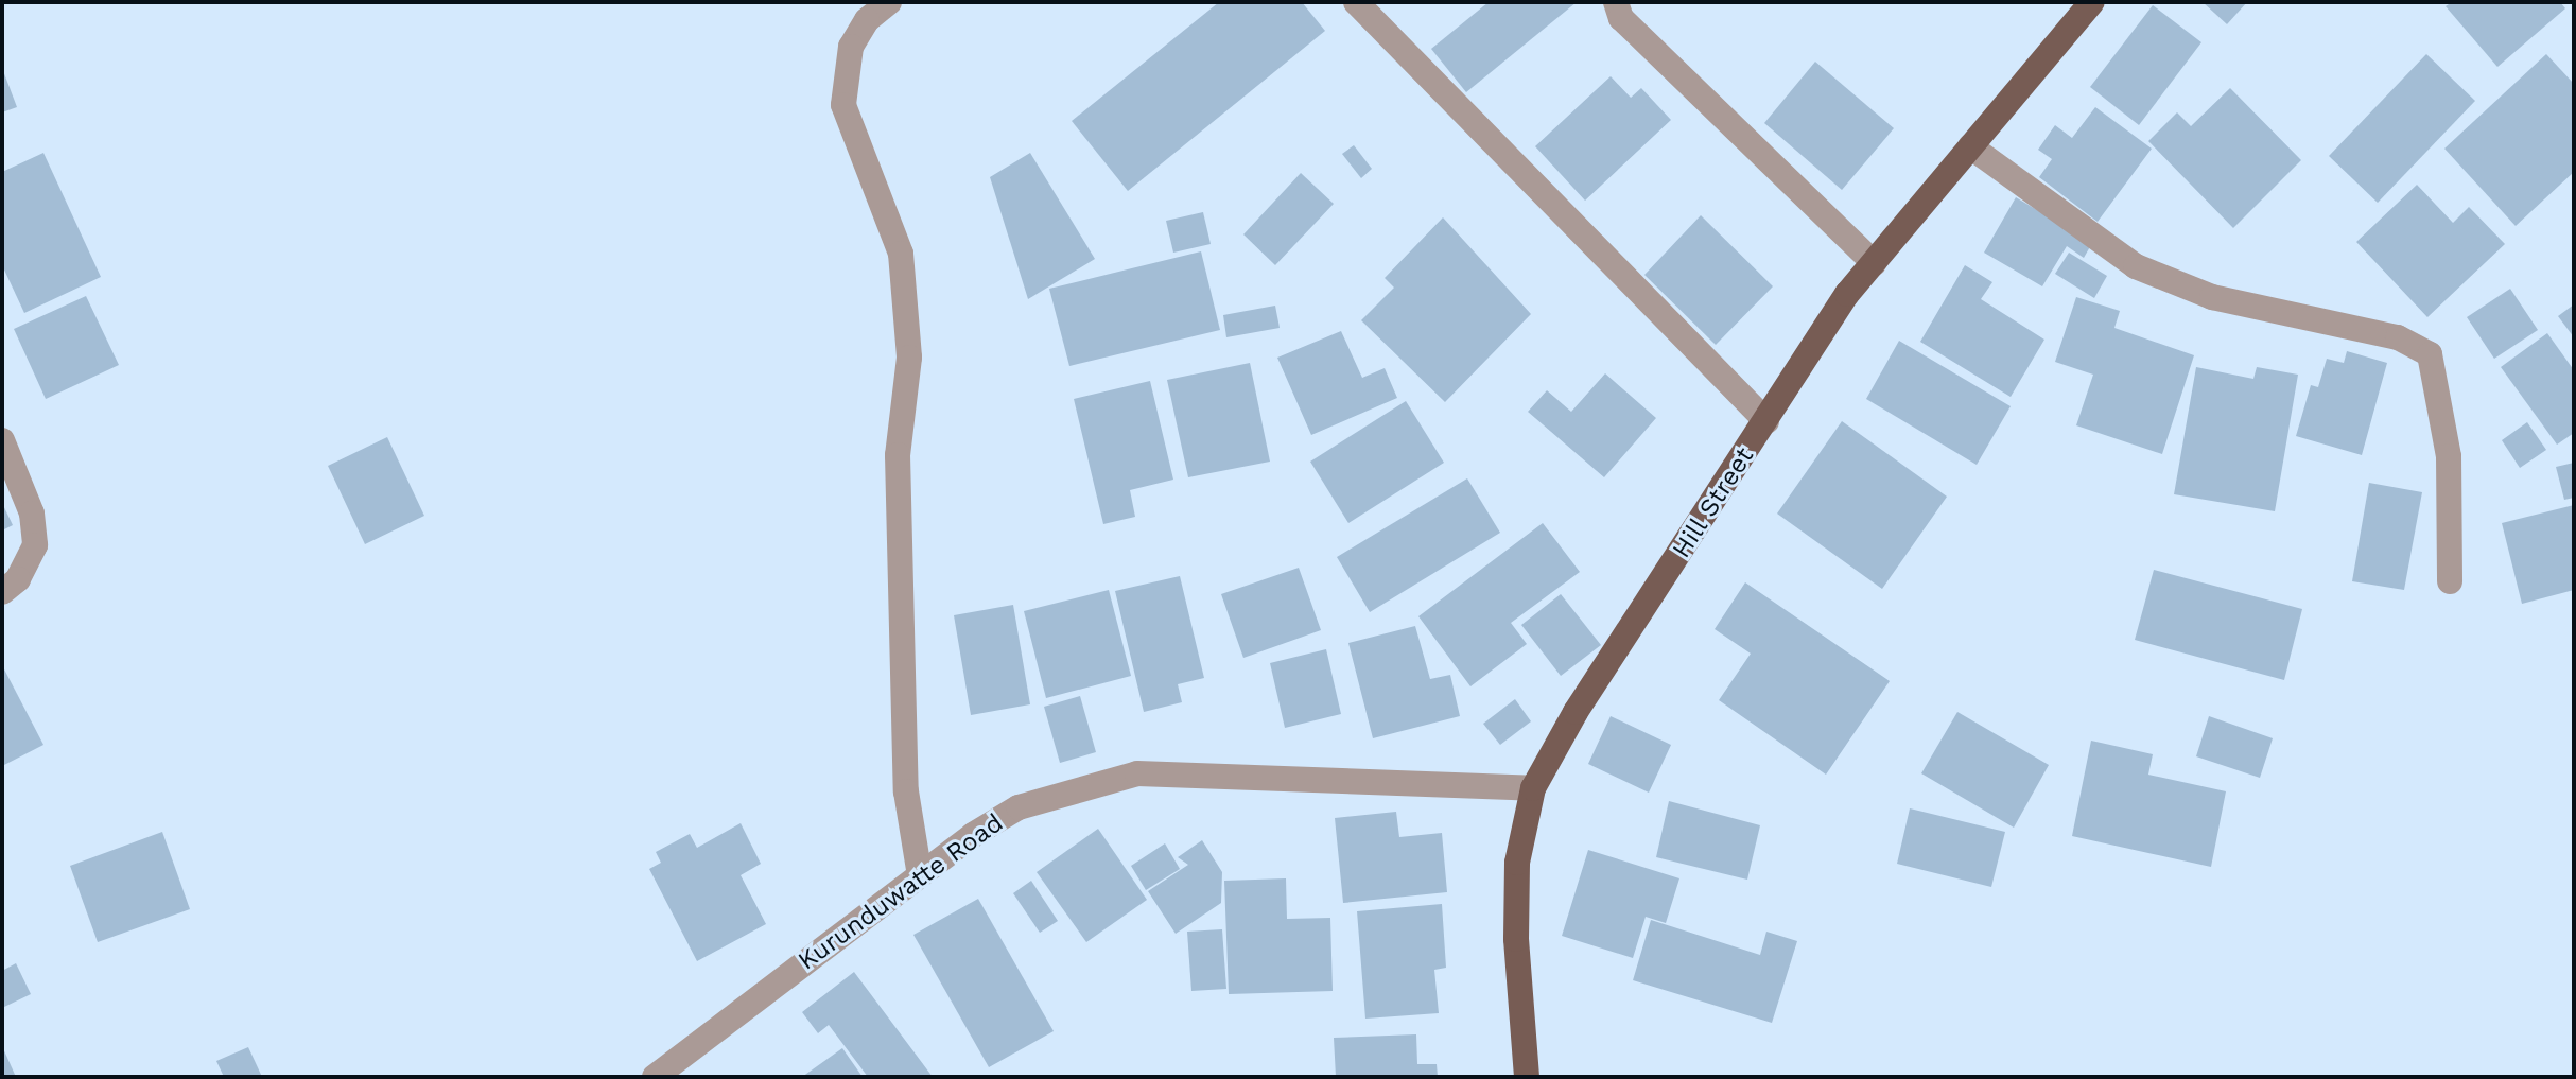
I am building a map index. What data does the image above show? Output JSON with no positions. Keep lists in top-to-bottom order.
{
  "streets": {
    "main road": ["Hill Street"],
    "street": ["Kurunduwatte Road"]
  },
  "crossings": [
    ["Hill Street", "Kurunduwatte Road"]
  ]
}
